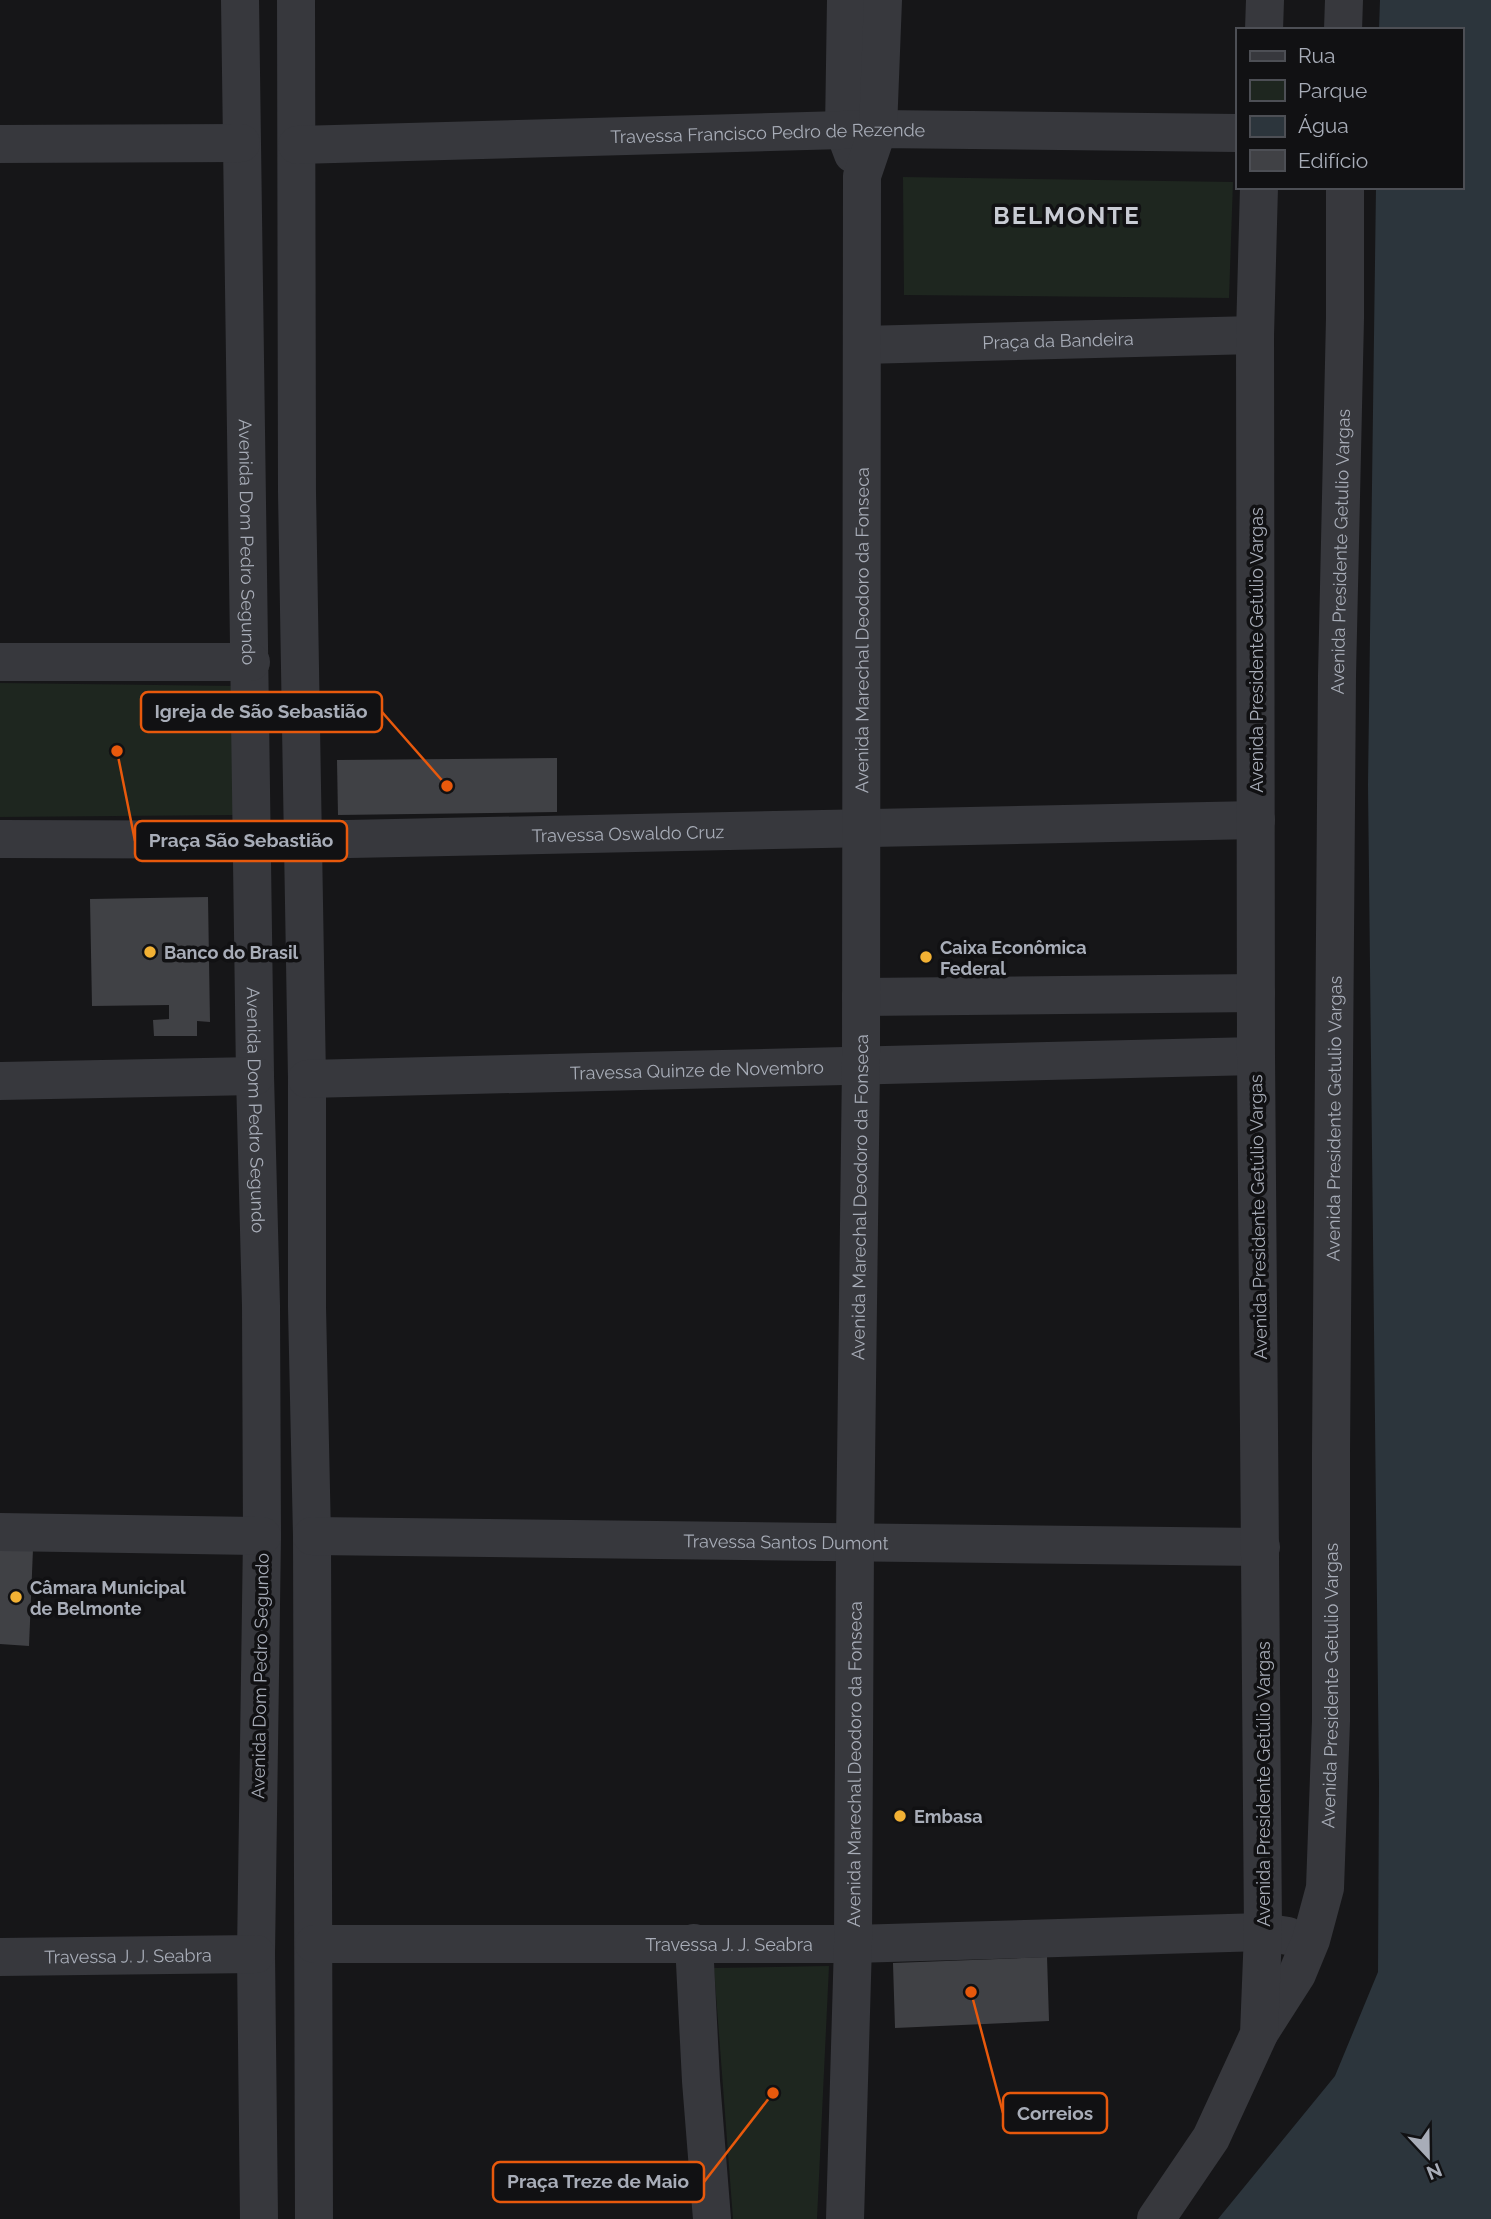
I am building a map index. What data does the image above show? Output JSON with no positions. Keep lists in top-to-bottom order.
{
  "streets": {
    "street": [
      "Travessa Francisco Pedro de Rezende",
      "Praça da Bandeira",
      "Avenida Dom Pedro Segundo",
      "Avenida Presidente Getulio Vargas",
      "Avenida Marechal Deodoro da Fonseca",
      "Avenida Presidente Getúlio Vargas",
      "Travessa Oswaldo Cruz",
      "Travessa Quinze de Novembro",
      "Travessa Santos Dumont",
      "Travessa J. J. Seabra"
    ]
  },
  "crossings": [
    ["Travessa Francisco Pedro de Rezende", "Avenida Marechal Deodoro da Fonseca"],
    ["Praça da Bandeira", "Avenida Marechal Deodoro da Fonseca"],
    ["Praça da Bandeira", "Avenida Presidente Getúlio Vargas"],
    ["Avenida Dom Pedro Segundo", "Travessa Oswaldo Cruz"],
    ["Avenida Dom Pedro Segundo", "Travessa J. J. Seabra"],
    ["Avenida Presidente Getulio Vargas", "Avenida Presidente Getúlio Vargas"],
    ["Avenida Presidente Getulio Vargas", "Travessa J. J. Seabra"],
    ["Avenida Marechal Deodoro da Fonseca", "Travessa Oswaldo Cruz"],
    ["Avenida Marechal Deodoro da Fonseca", "Travessa Quinze de Novembro"],
    ["Avenida Marechal Deodoro da Fonseca", "Travessa Santos Dumont"],
    ["Avenida Marechal Deodoro da Fonseca", "Travessa J. J. Seabra"],
    ["Avenida Presidente Getúlio Vargas", "Travessa Oswaldo Cruz"],
    ["Avenida Presidente Getúlio Vargas", "Travessa Quinze de Novembro"],
    ["Avenida Presidente Getúlio Vargas", "Travessa Santos Dumont"],
    ["Avenida Presidente Getúlio Vargas", "Travessa J. J. Seabra"]
  ],
  "districts": ["BELMONTE"],
  "places": [
    "Praça São Sebastião",
    "Igreja de São Sebastião",
    "Banco do Brasil",
    "Caixa Econômica Federal",
    "Câmara Municipal de Belmonte",
    "Embasa",
    "Correios",
    "Praça Treze de Maio"
  ],
  "legend": [
    "Rua",
    "Parque",
    "Água",
    "Edifício"
  ],
  "north": "bottom"
}
